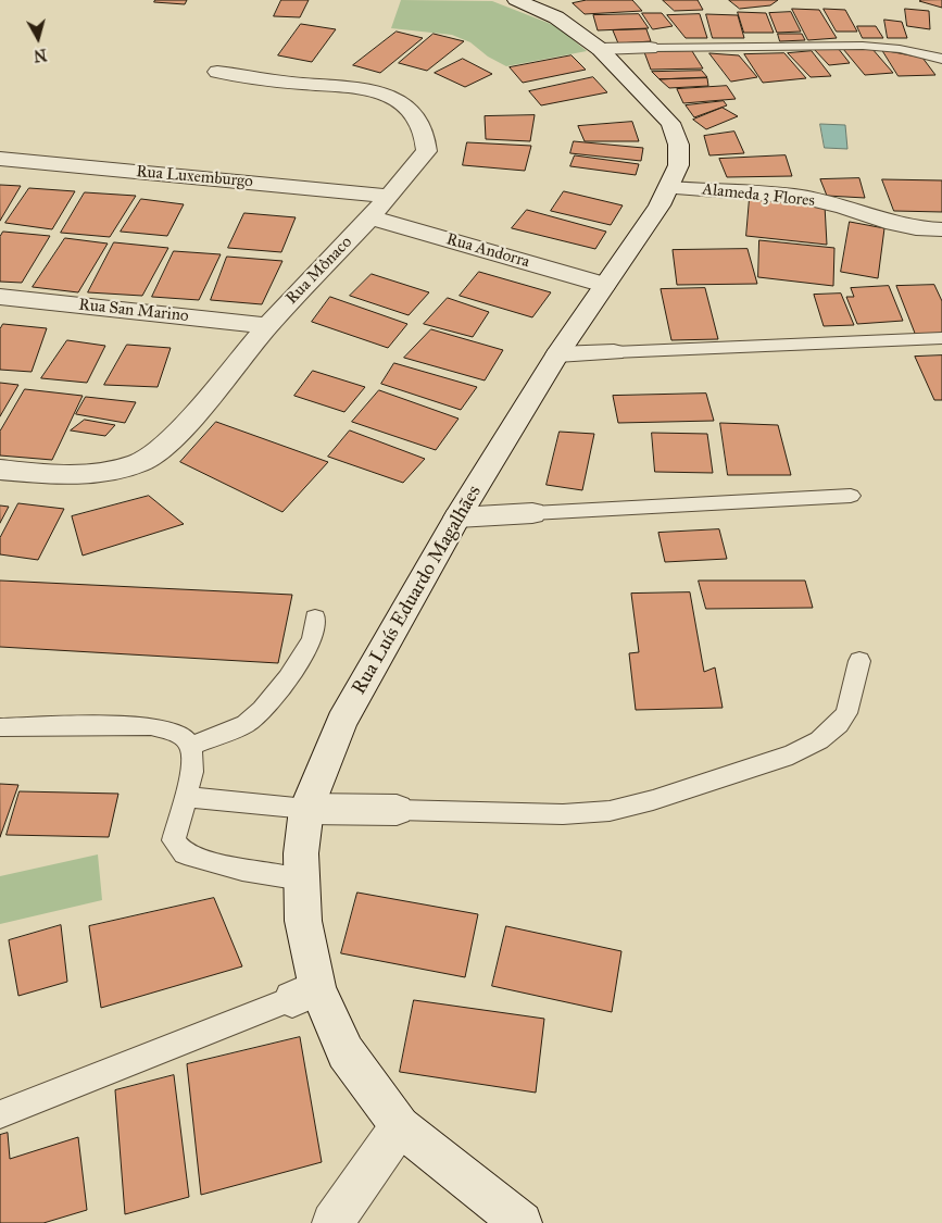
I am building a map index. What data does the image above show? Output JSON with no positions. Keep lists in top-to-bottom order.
{
  "streets": {
    "street": [
      "Rua Luxemburgo",
      "Alameda 3 Flores",
      "Rua Andorra",
      "Rua Mônaco",
      "Rua San Marino",
      "Rua Luís Eduardo Magalhães"
    ]
  },
  "crossings": [
    ["Rua Luxemburgo", "Rua Mônaco"],
    ["Alameda 3 Flores", "Rua Luís Eduardo Magalhães"],
    ["Rua Andorra", "Rua Mônaco"],
    ["Rua Andorra", "Rua Luís Eduardo Magalhães"],
    ["Rua Mônaco", "Rua San Marino"]
  ],
  "north": "bottom"
}
